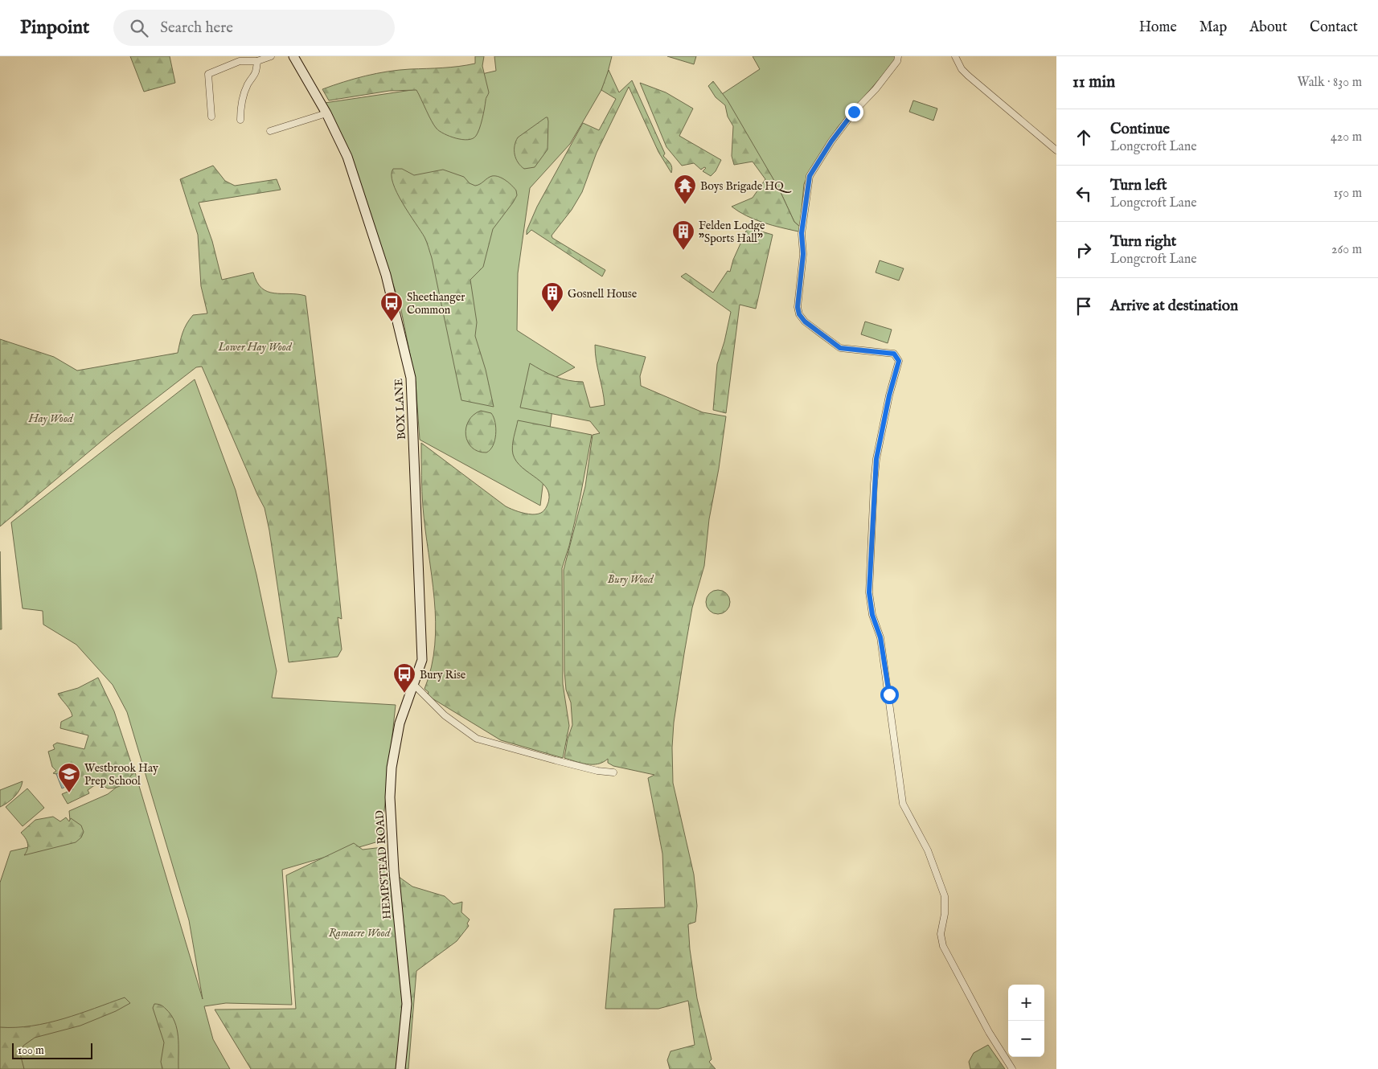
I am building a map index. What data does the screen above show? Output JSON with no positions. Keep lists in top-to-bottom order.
{
  "streets": {
    "main road": ["BOX LANE", "HEMPSTEAD ROAD"]
  },
  "crossings": [
    ["BOX LANE", "HEMPSTEAD ROAD"]
  ],
  "parks": [
    "Lower Hay Wood",
    "Hay Wood",
    "Bury Wood",
    "Ramacre Wood"
  ],
  "places": {
    "temple": ["Boys Brigade HQ"],
    "building": ["Felden Lodge \"Sports Hall\"", "Gosnell House"],
    "bus stop": ["Sheethanger Common", "Bury Rise"],
    "school or university": ["Westbrook Hay Prep School"]
  },
  "scale_bar": "100 m",
  "page": {
    "header": "Pinpoint",
    "search": "Search here",
    "nav": [
      "Home",
      "Map",
      "About",
      "Contact"
    ],
    "heading": ["11 min", "Walk · 830 m"],
    "list": [
      ["Continue", "Longcroft Lane", "420 m"],
      ["Turn left", "Longcroft Lane", "150 m"],
      ["Turn right", "Longcroft Lane", "260 m"],
      "Arrive at destination"
    ],
    "map_buttons": ["+", "−"],
    "scale": "100 m"
  }
}
